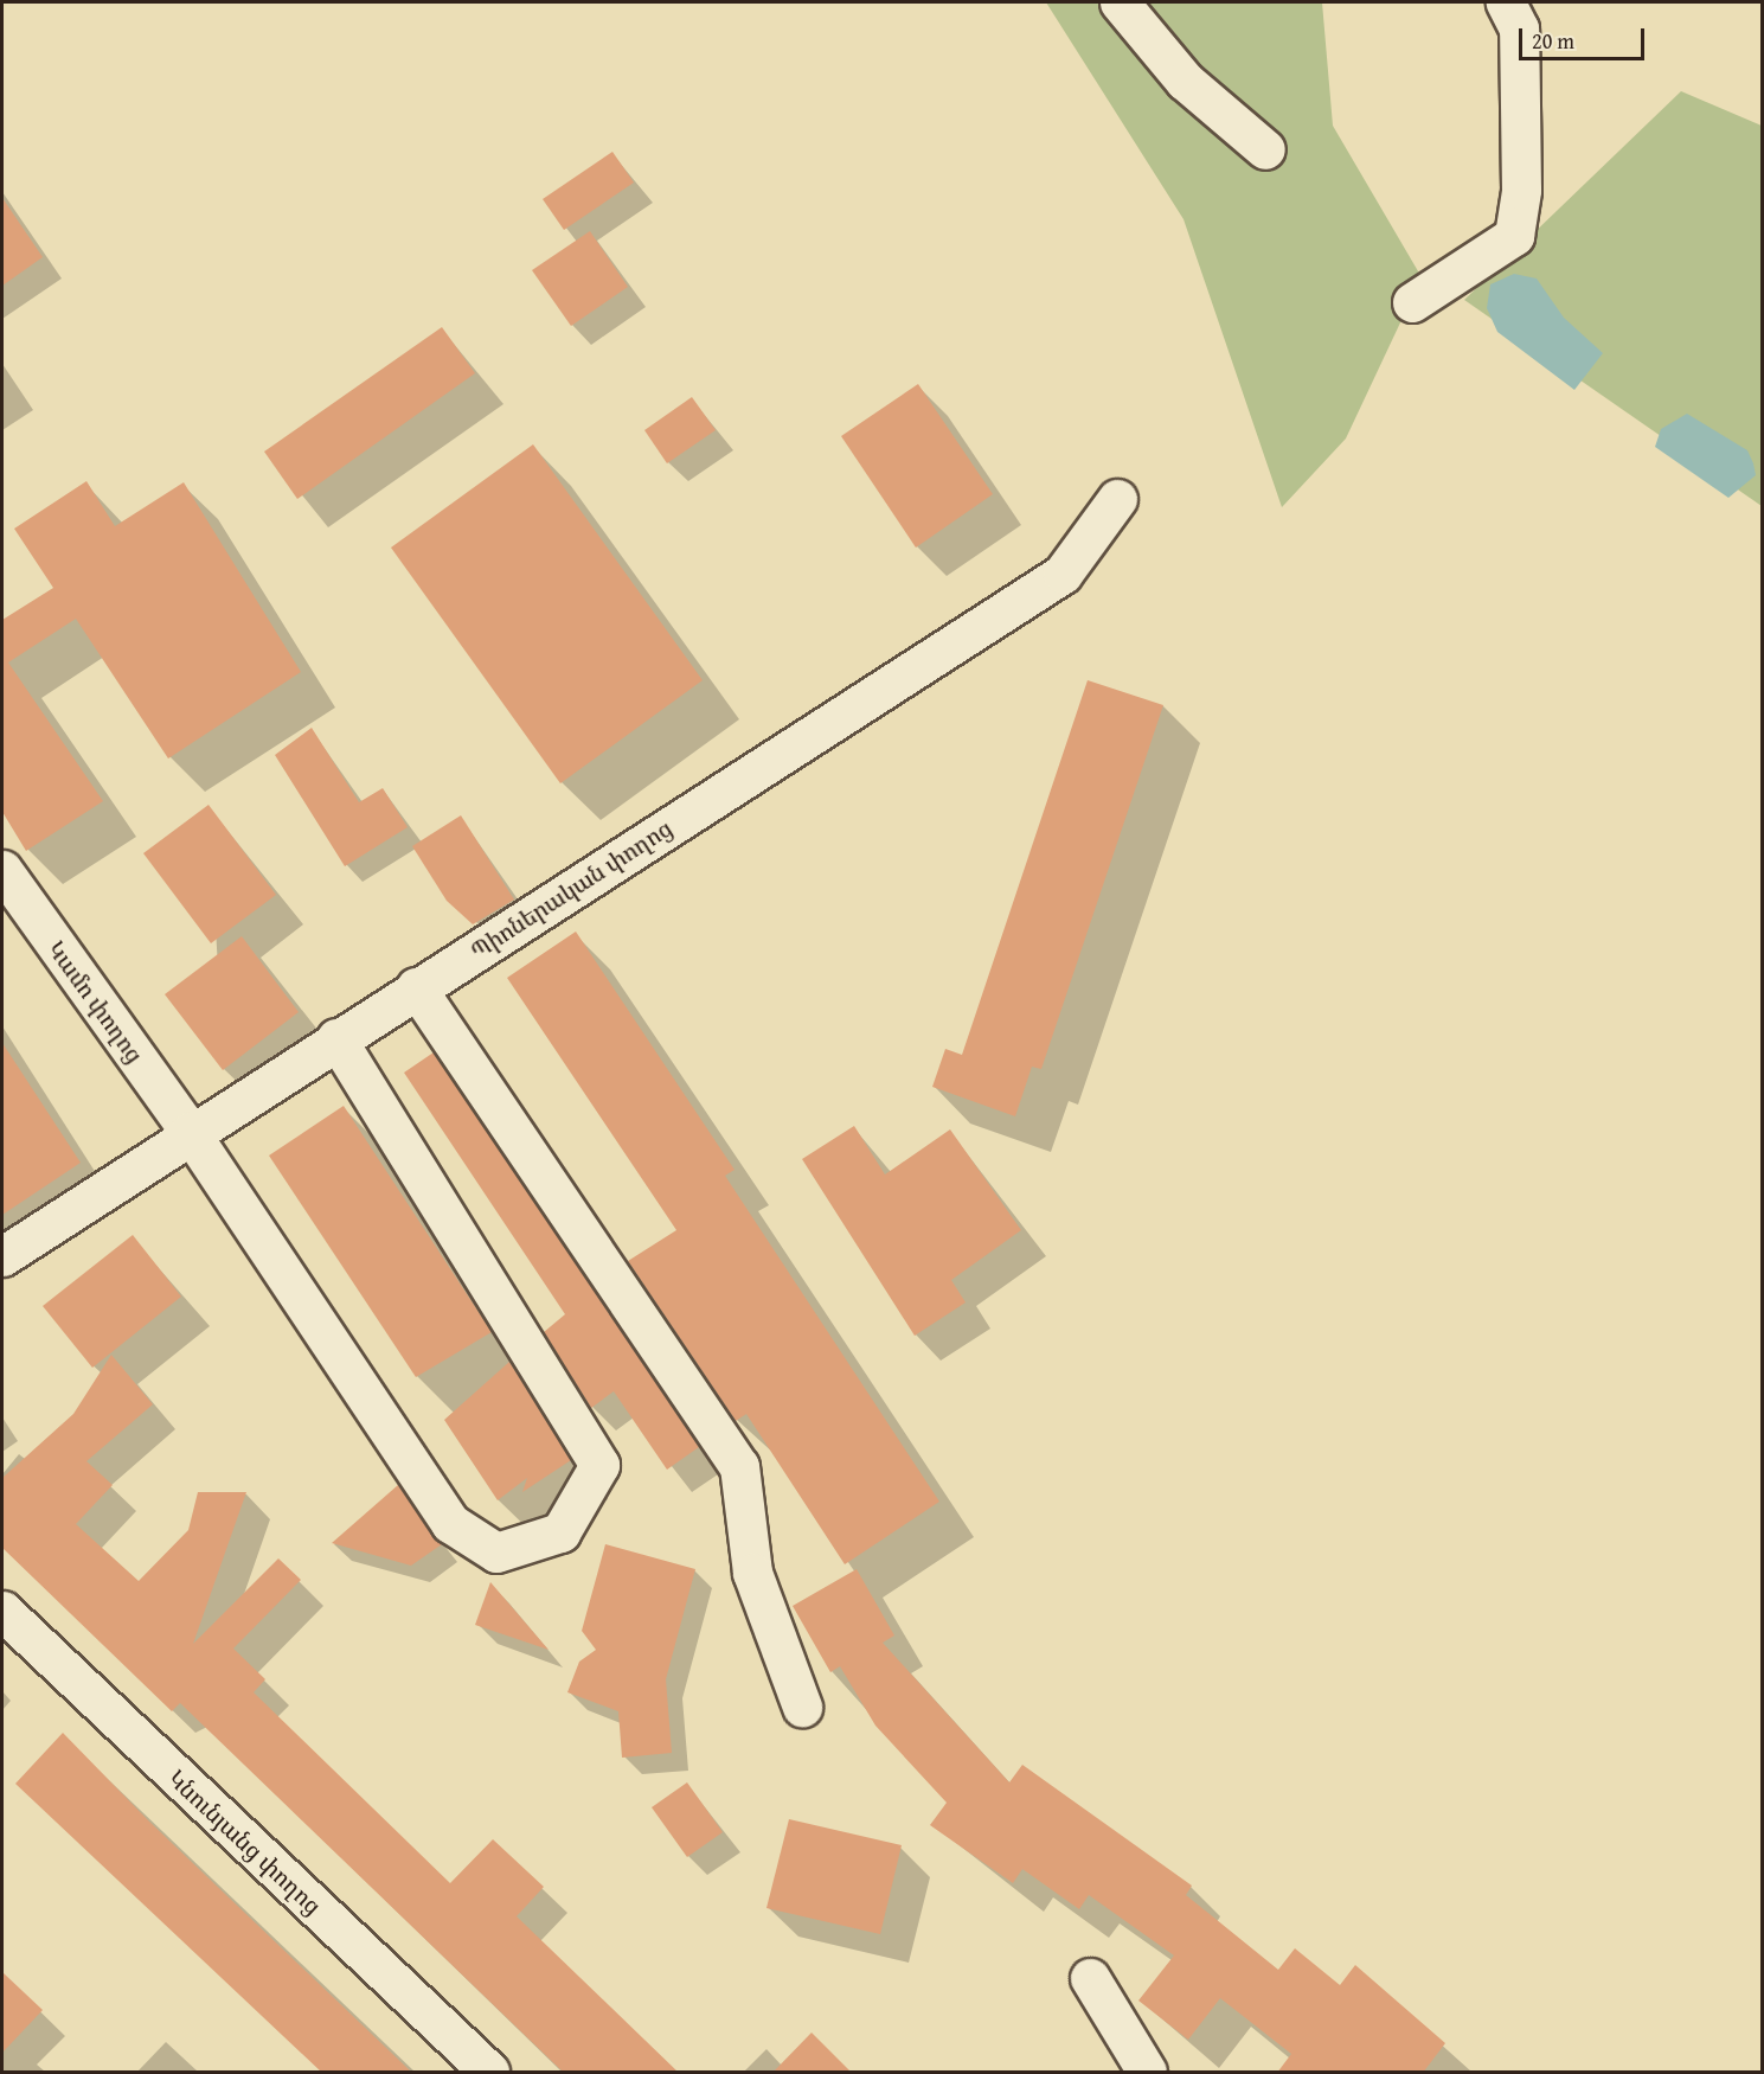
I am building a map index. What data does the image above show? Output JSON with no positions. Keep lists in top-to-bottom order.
{
  "streets": {
    "street": ["Պիոներական փողոց", "Կամո փողոց", "Կնունյանց փողոց"]
  },
  "crossings": [
    ["Պիոներական փողոց", "Կամո փողոց"]
  ],
  "scale_bar": "20 m"
}
